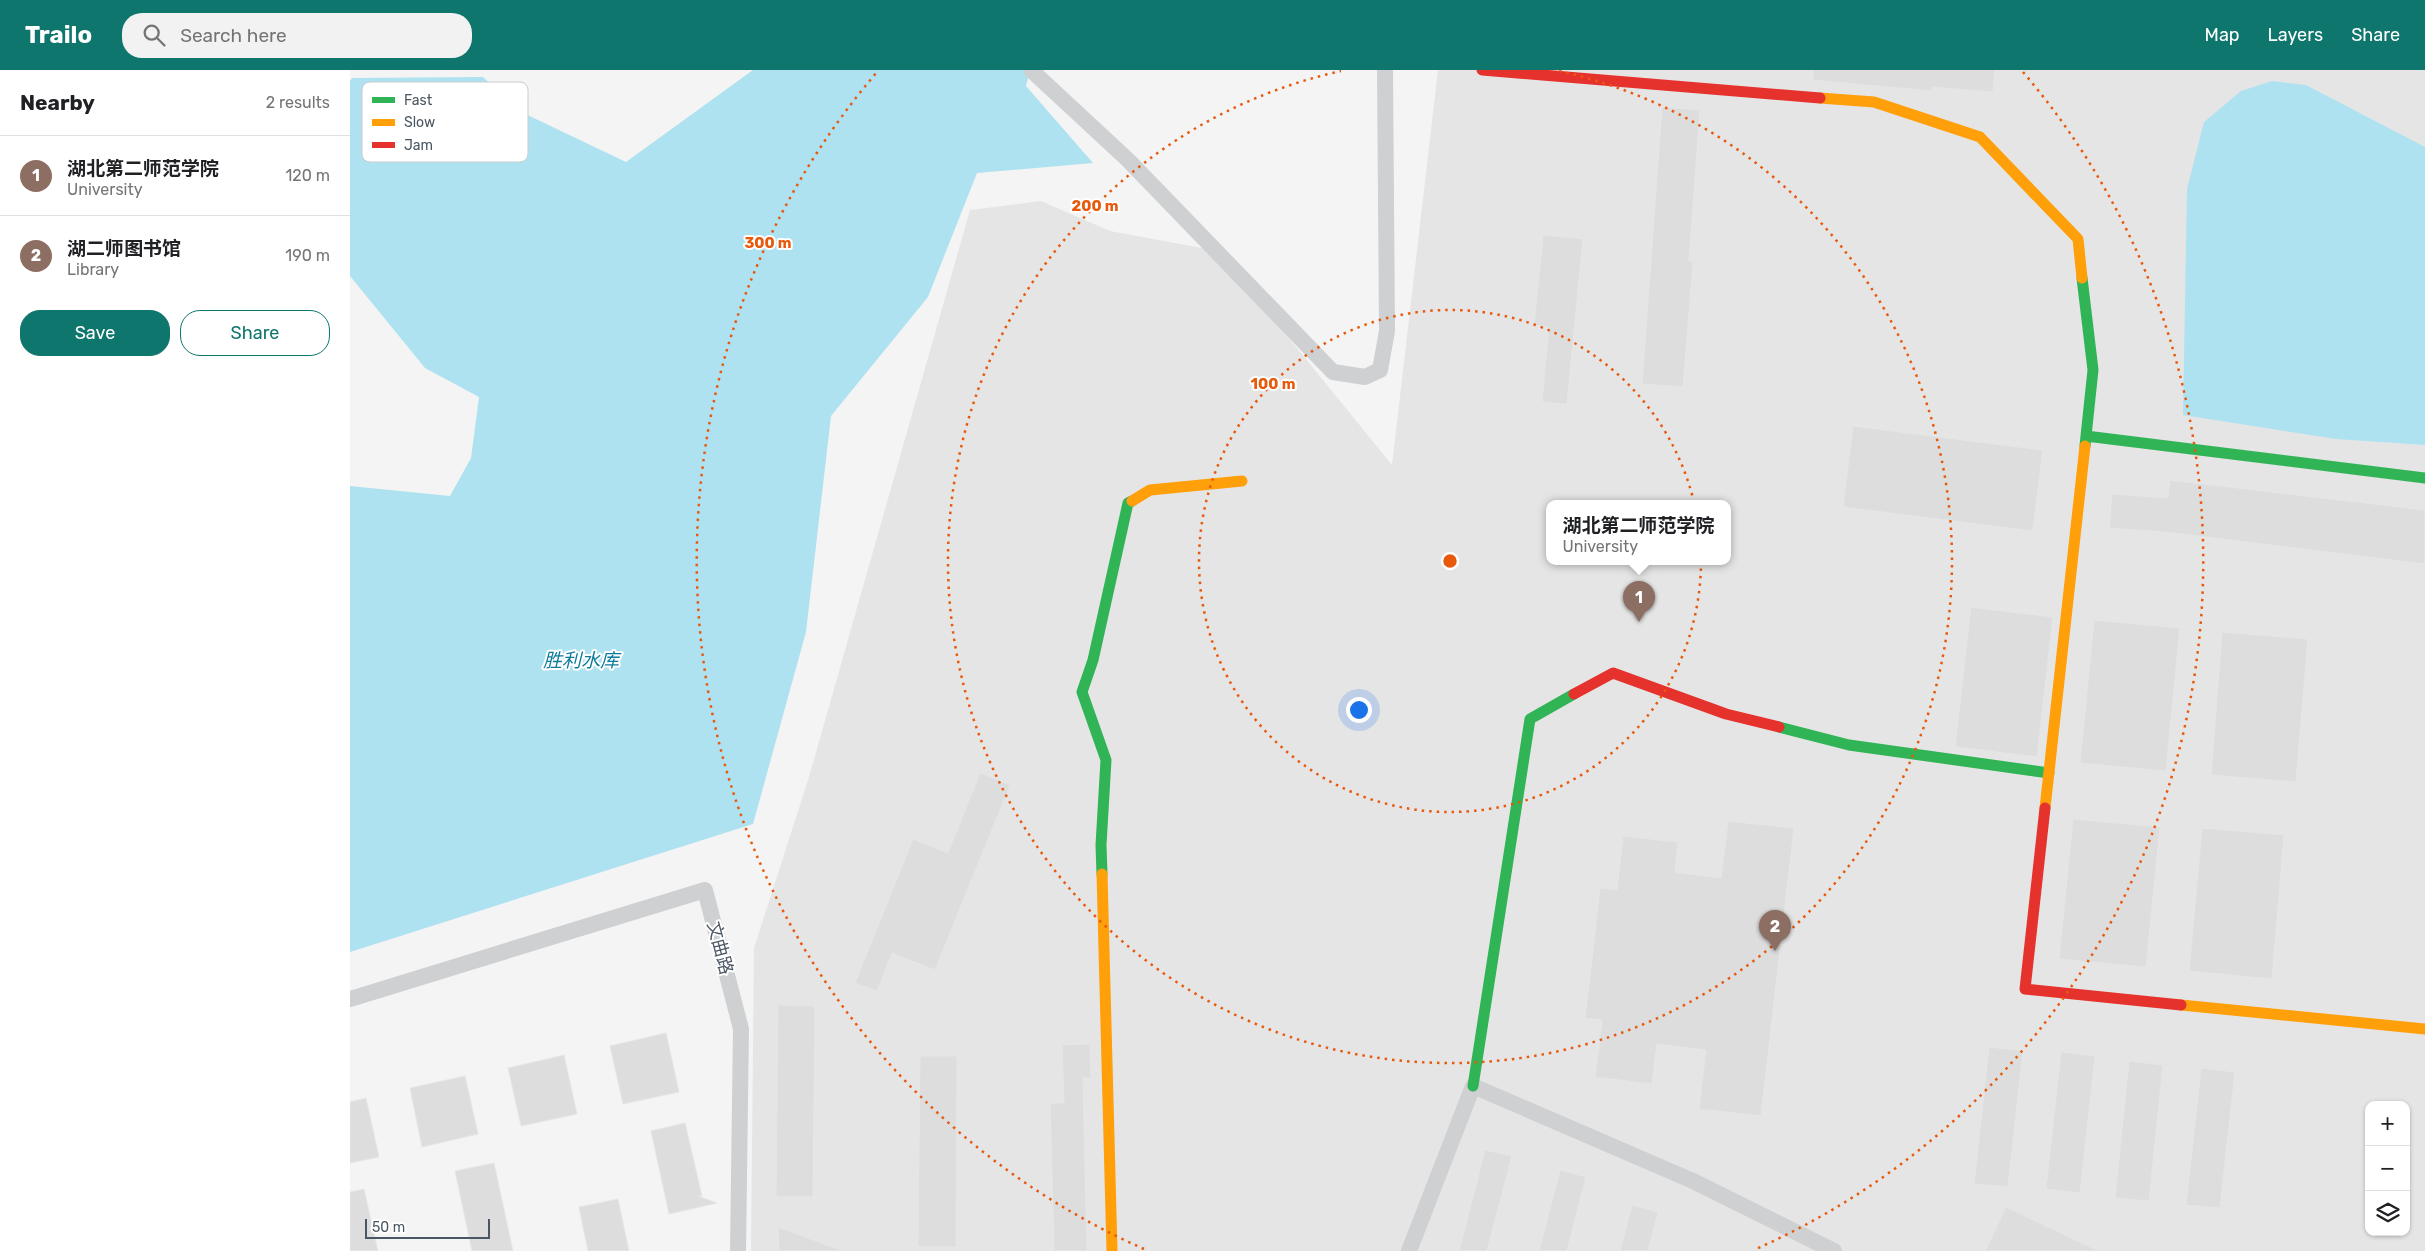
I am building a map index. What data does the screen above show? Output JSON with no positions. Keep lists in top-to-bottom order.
{
  "streets": {
    "street": ["文曲路"]
  },
  "water": ["胜利水库"],
  "legend": ["Fast", "Slow", "Jam"],
  "scale_bar": "50 m",
  "page": {
    "header": "Trailo",
    "search": "Search here",
    "nav": ["Map", "Layers", "Share"],
    "heading": ["Nearby", "2 results"],
    "list": [
      {
        "mark": "1",
        "name": "湖北第二师范学院",
        "note": "University",
        "value": "120 m"
      },
      {
        "mark": "2",
        "name": "湖二师图书馆",
        "note": "Library",
        "value": "190 m"
      }
    ],
    "buttons": ["Save", "Share"],
    "popup": ["湖北第二师范学院", "University"],
    "pins": ["1", "2"],
    "map_buttons": ["+", "−"],
    "scale": "50 m"
  },
  "rings": ["200 m", "300 m", "100 m"]
}
